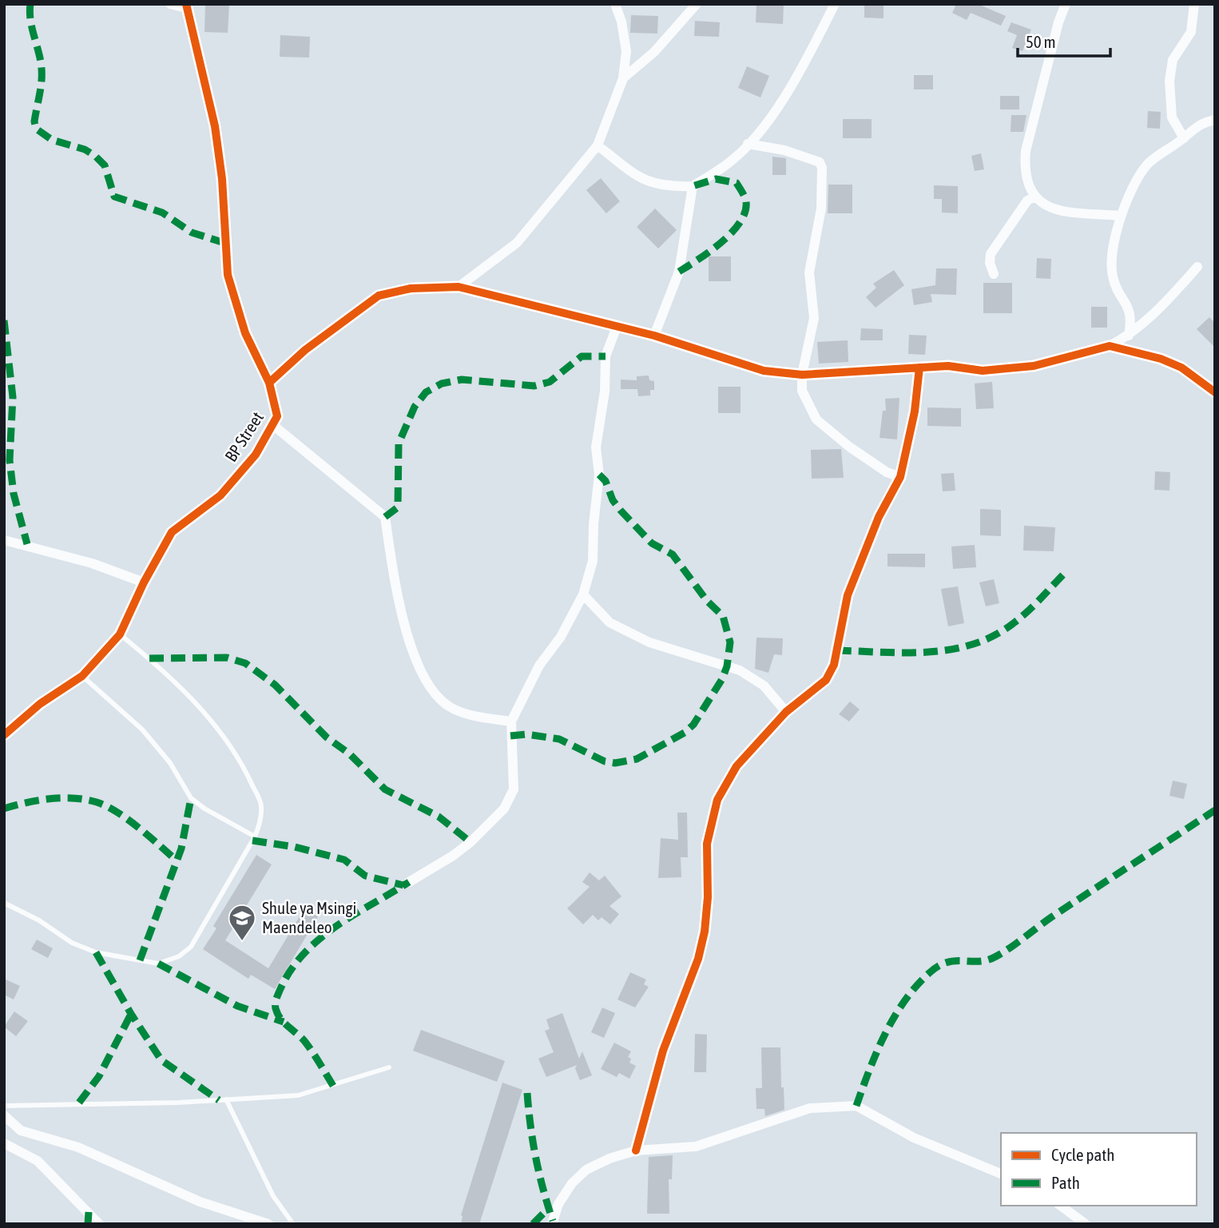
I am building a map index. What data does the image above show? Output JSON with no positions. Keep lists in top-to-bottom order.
{
  "streets": {
    "street": ["BP Street"]
  },
  "places": {
    "school or university": ["Shule ya Msingi Maendeleo"]
  },
  "legend": ["Cycle path", "Path"],
  "scale_bar": "50 m"
}
